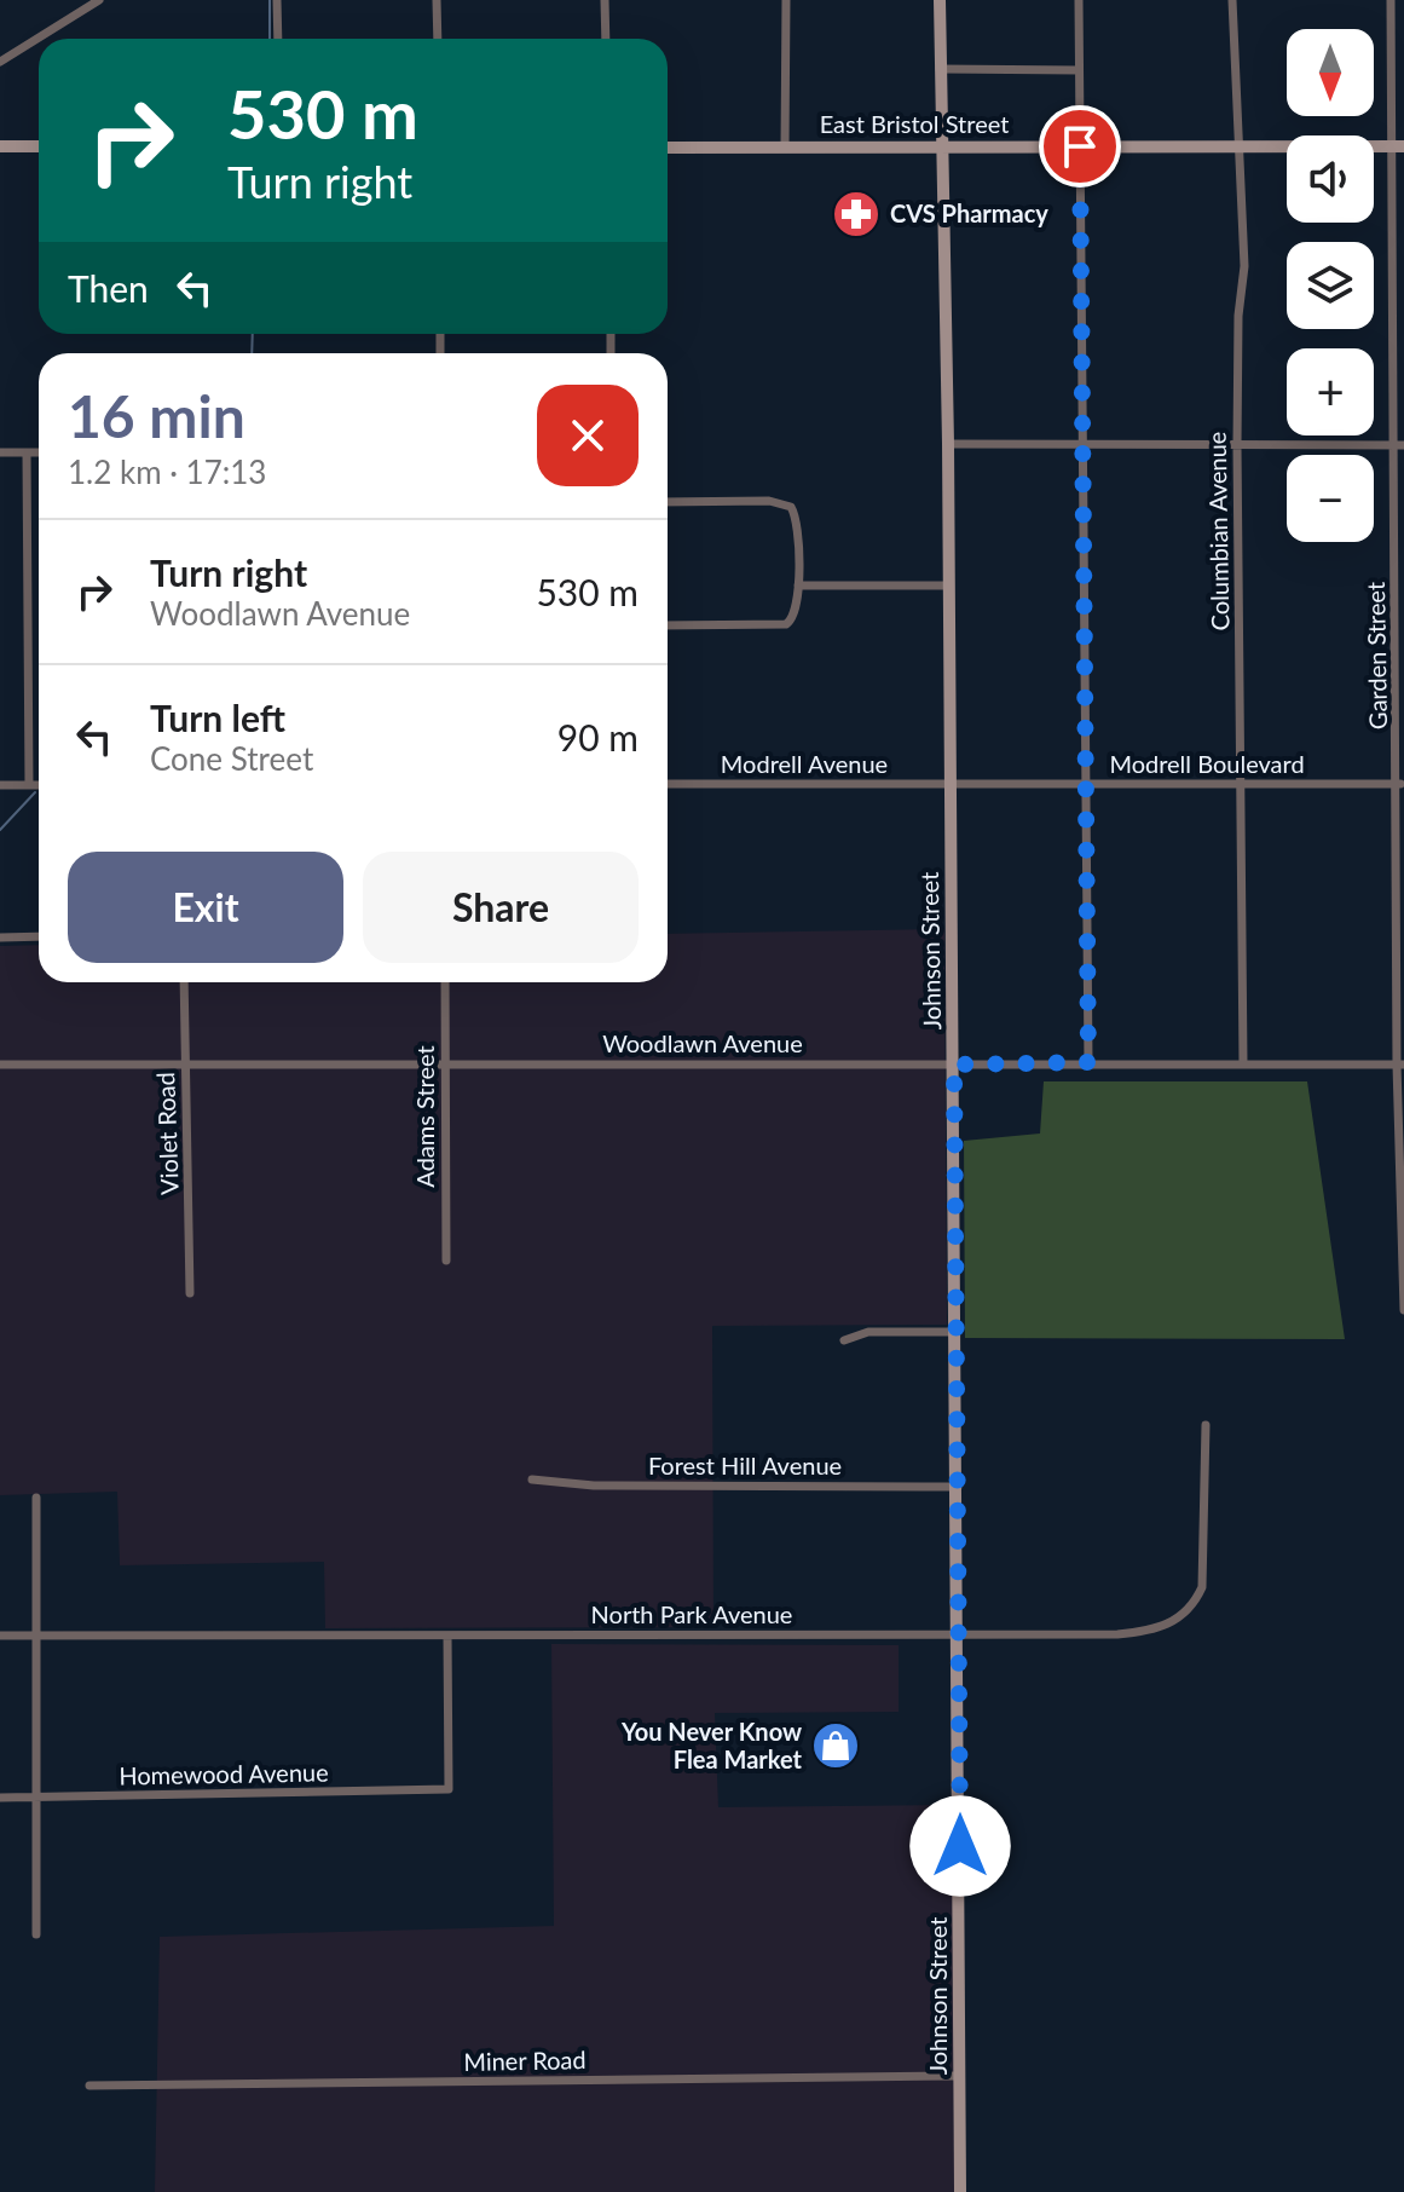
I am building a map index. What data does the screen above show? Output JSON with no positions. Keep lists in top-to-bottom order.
{
  "streets": {
    "street": [
      "East Bristol Street",
      "Columbian Avenue",
      "Garden Street",
      "Modrell Avenue",
      "Modrell Boulevard",
      "Johnson Street",
      "Woodlawn Avenue",
      "Adams Street",
      "Violet Road",
      "Forest Hill Avenue",
      "North Park Avenue",
      "Homewood Avenue",
      "Miner Road"
    ]
  },
  "crossings": [
    ["East Bristol Street", "Columbian Avenue"],
    ["East Bristol Street", "Garden Street"],
    ["East Bristol Street", "Johnson Street"],
    ["Columbian Avenue", "Modrell Boulevard"],
    ["Columbian Avenue", "Woodlawn Avenue"],
    ["Garden Street", "Modrell Boulevard"],
    ["Garden Street", "Woodlawn Avenue"],
    ["Modrell Avenue", "Modrell Boulevard"],
    ["Modrell Avenue", "Johnson Street"],
    ["Modrell Boulevard", "Johnson Street"],
    ["Johnson Street", "Woodlawn Avenue"],
    ["Johnson Street", "Forest Hill Avenue"],
    ["Johnson Street", "North Park Avenue"],
    ["Johnson Street", "Miner Road"],
    ["Woodlawn Avenue", "Adams Street"],
    ["Woodlawn Avenue", "Violet Road"],
    ["North Park Avenue", "Homewood Avenue"]
  ],
  "places": {
    "pharmacy": ["CVS Pharmacy"],
    "shop": ["You Never Know Flea Market"]
  },
  "north": "bottom",
  "page": {
    "map_buttons": ["+", "−"],
    "turn": ["530 m", "Turn right"],
    "then": "Then",
    "heading": ["16 min", "1.2 km · 17:13"],
    "list": [
      {
        "name": "Turn right",
        "note": "Woodlawn Avenue",
        "value": "530 m"
      },
      {
        "name": "Turn left",
        "note": "Cone Street",
        "value": "90 m"
      }
    ],
    "buttons": ["Exit", "Share"]
  }
}
